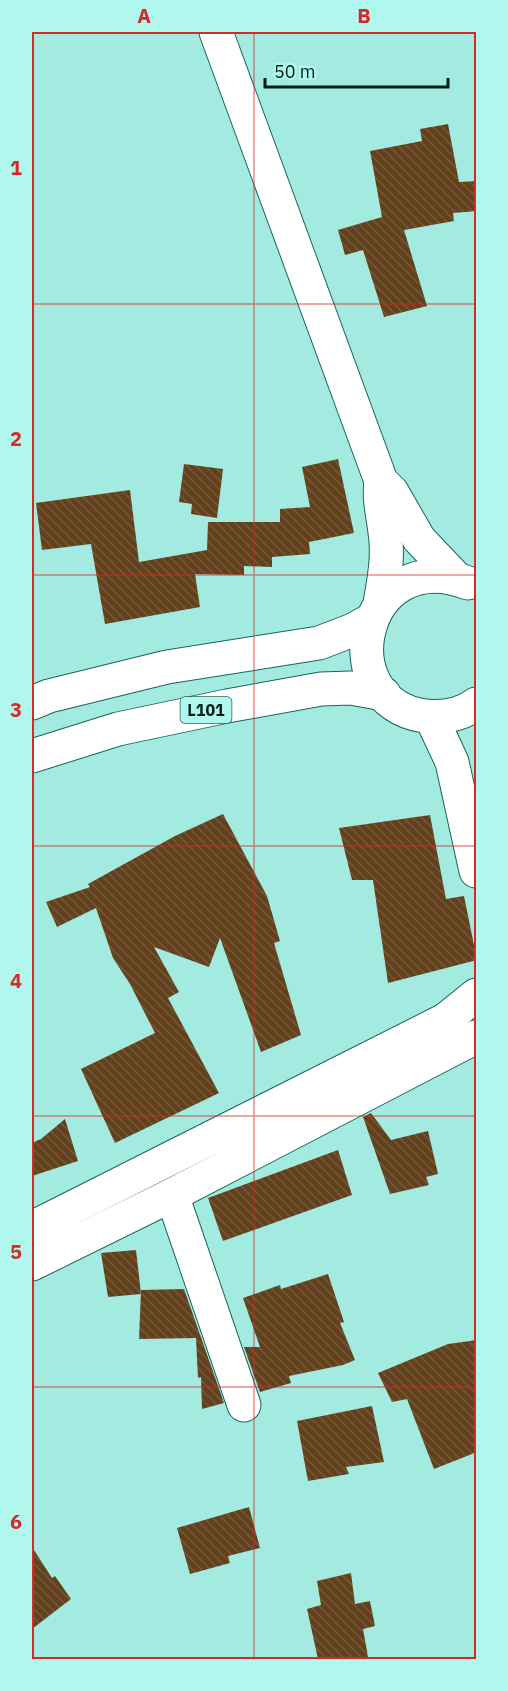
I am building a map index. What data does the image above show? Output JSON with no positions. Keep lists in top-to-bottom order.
{
  "streets": {
    "main road": ["L101"]
  },
  "scale_bar": "50 m",
  "grid": {
    "columns": ["A", "B"],
    "rows": [
      "1",
      "2",
      "3",
      "4",
      "5",
      "6"
    ]
  }
}
